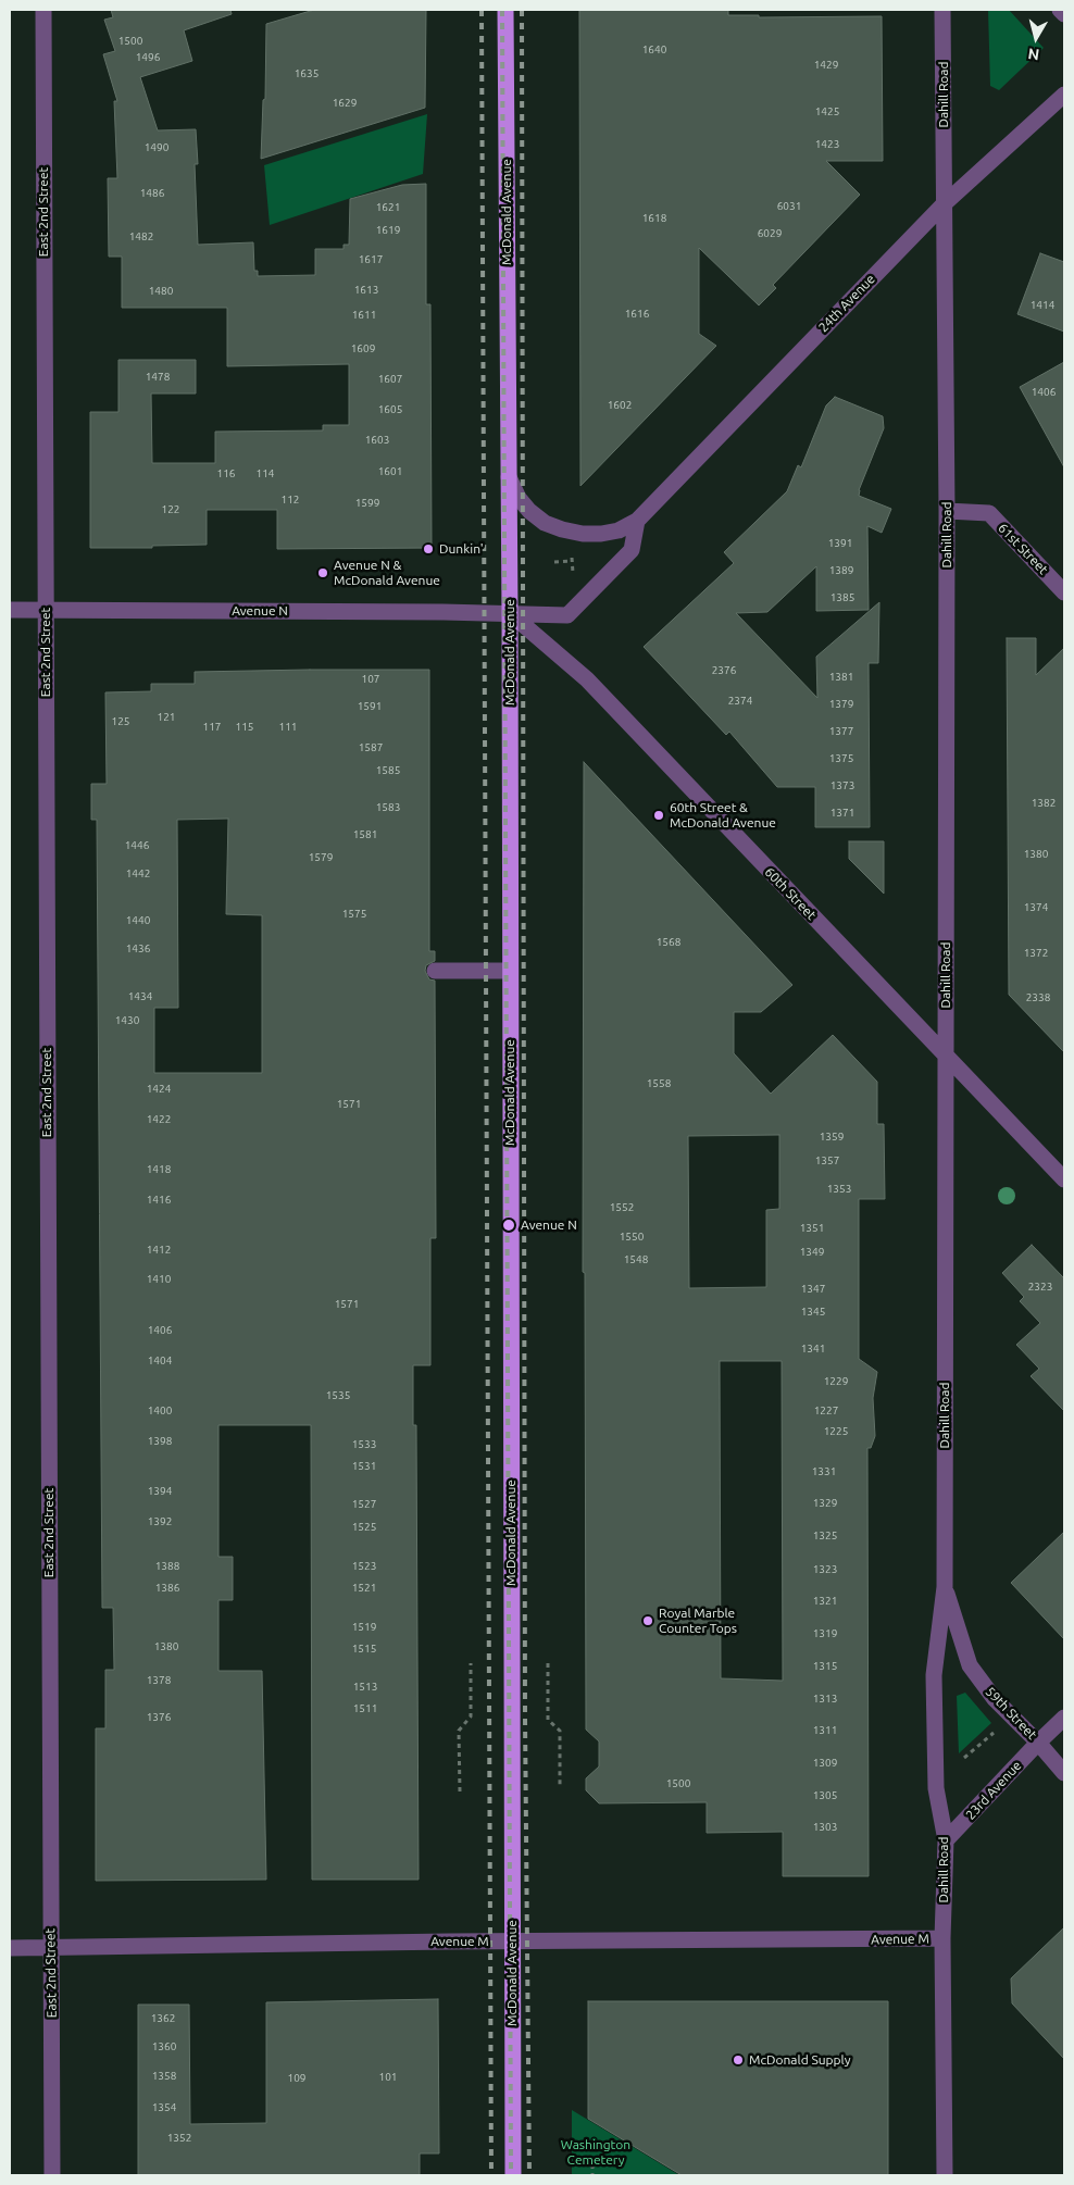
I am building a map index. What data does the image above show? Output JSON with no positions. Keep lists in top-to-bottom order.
{
  "streets": {
    "main road": ["McDonald Avenue"],
    "street": [
      "Dahill Road",
      "East 2nd Street",
      "24th Avenue",
      "61st Street",
      "Avenue N",
      "60th Street",
      "59th Street",
      "23rd Avenue",
      "Avenue M"
    ]
  },
  "crossings": [
    ["Dahill Road", "24th Avenue"],
    ["Dahill Road", "61st Street"],
    ["Dahill Road", "60th Street"],
    ["Dahill Road", "59th Street"],
    ["Dahill Road", "23rd Avenue"],
    ["Dahill Road", "Avenue M"],
    ["East 2nd Street", "Avenue N"],
    ["East 2nd Street", "Avenue M"],
    ["McDonald Avenue", "24th Avenue"],
    ["McDonald Avenue", "Avenue N"],
    ["McDonald Avenue", "60th Street"],
    ["McDonald Avenue", "Avenue M"],
    ["Avenue N", "60th Street"],
    ["59th Street", "23rd Avenue"]
  ],
  "parks": ["Washington Cemetery"],
  "places": [
    "Dunkin'",
    "Avenue N & McDonald Avenue",
    "60th Street & McDonald Avenue",
    "Avenue N",
    "Royal Marble Counter Tops",
    "McDonald Supply"
  ],
  "house_numbers": [
    "1500",
    "1640",
    "1496",
    "1429",
    "1635",
    "1629",
    "1425",
    "1423",
    "1490",
    "1486",
    "6031",
    "1621",
    "1618",
    "1619",
    "6029",
    "1482",
    "1617",
    "1613",
    "1480",
    "1414",
    "1616",
    "1611",
    "1609",
    "1478",
    "1607",
    "1406",
    "1602",
    "1605",
    "1603",
    "1601",
    "116",
    "114",
    "112",
    "1599",
    "122",
    "1391",
    "1389",
    "1385",
    "2376",
    "1381",
    "107",
    "2374",
    "1379",
    "1591",
    "121",
    "125",
    "117",
    "115",
    "111",
    "1377",
    "1587",
    "1375",
    "1585",
    "1373",
    "1382",
    "1583",
    "1371",
    "1581",
    "1446",
    "1380",
    "1579",
    "1442",
    "1374",
    "1575",
    "1440",
    "1568",
    "1436",
    "1372",
    "1434",
    "2338",
    "1430",
    "1558",
    "1424",
    "1571",
    "1422",
    "1359",
    "1357",
    "1418",
    "1353",
    "1416",
    "1552",
    "1351",
    "1550",
    "1412",
    "1349",
    "1548",
    "1410",
    "2323",
    "1347",
    "1571",
    "1345",
    "1406",
    "1341",
    "1404",
    "1229",
    "1535",
    "1400",
    "1227",
    "1225",
    "1398",
    "1533",
    "1531",
    "1331",
    "1394",
    "1329",
    "1527",
    "1392",
    "1525",
    "1325",
    "1388",
    "1523",
    "1323",
    "1386",
    "1521",
    "1321",
    "1519",
    "1319",
    "1380",
    "1515",
    "1315",
    "1378",
    "1513",
    "1313",
    "1511",
    "1376",
    "1311",
    "1309",
    "1500",
    "1305",
    "1303",
    "1362",
    "1360",
    "1358",
    "101",
    "109",
    "1354",
    "1352"
  ],
  "north": "bottom"
}
